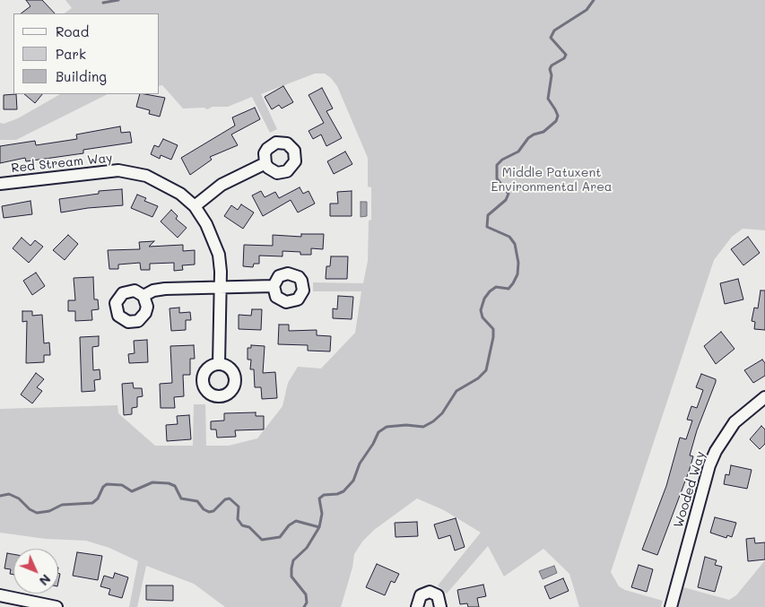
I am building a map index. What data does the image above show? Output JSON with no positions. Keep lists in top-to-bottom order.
{
  "streets": {
    "street": ["Red Stream Way", "Wooded Way"]
  },
  "parks": ["Middle Patuxent Environmental Area"],
  "legend": ["Road", "Park", "Building"],
  "north": "bottom right"
}
